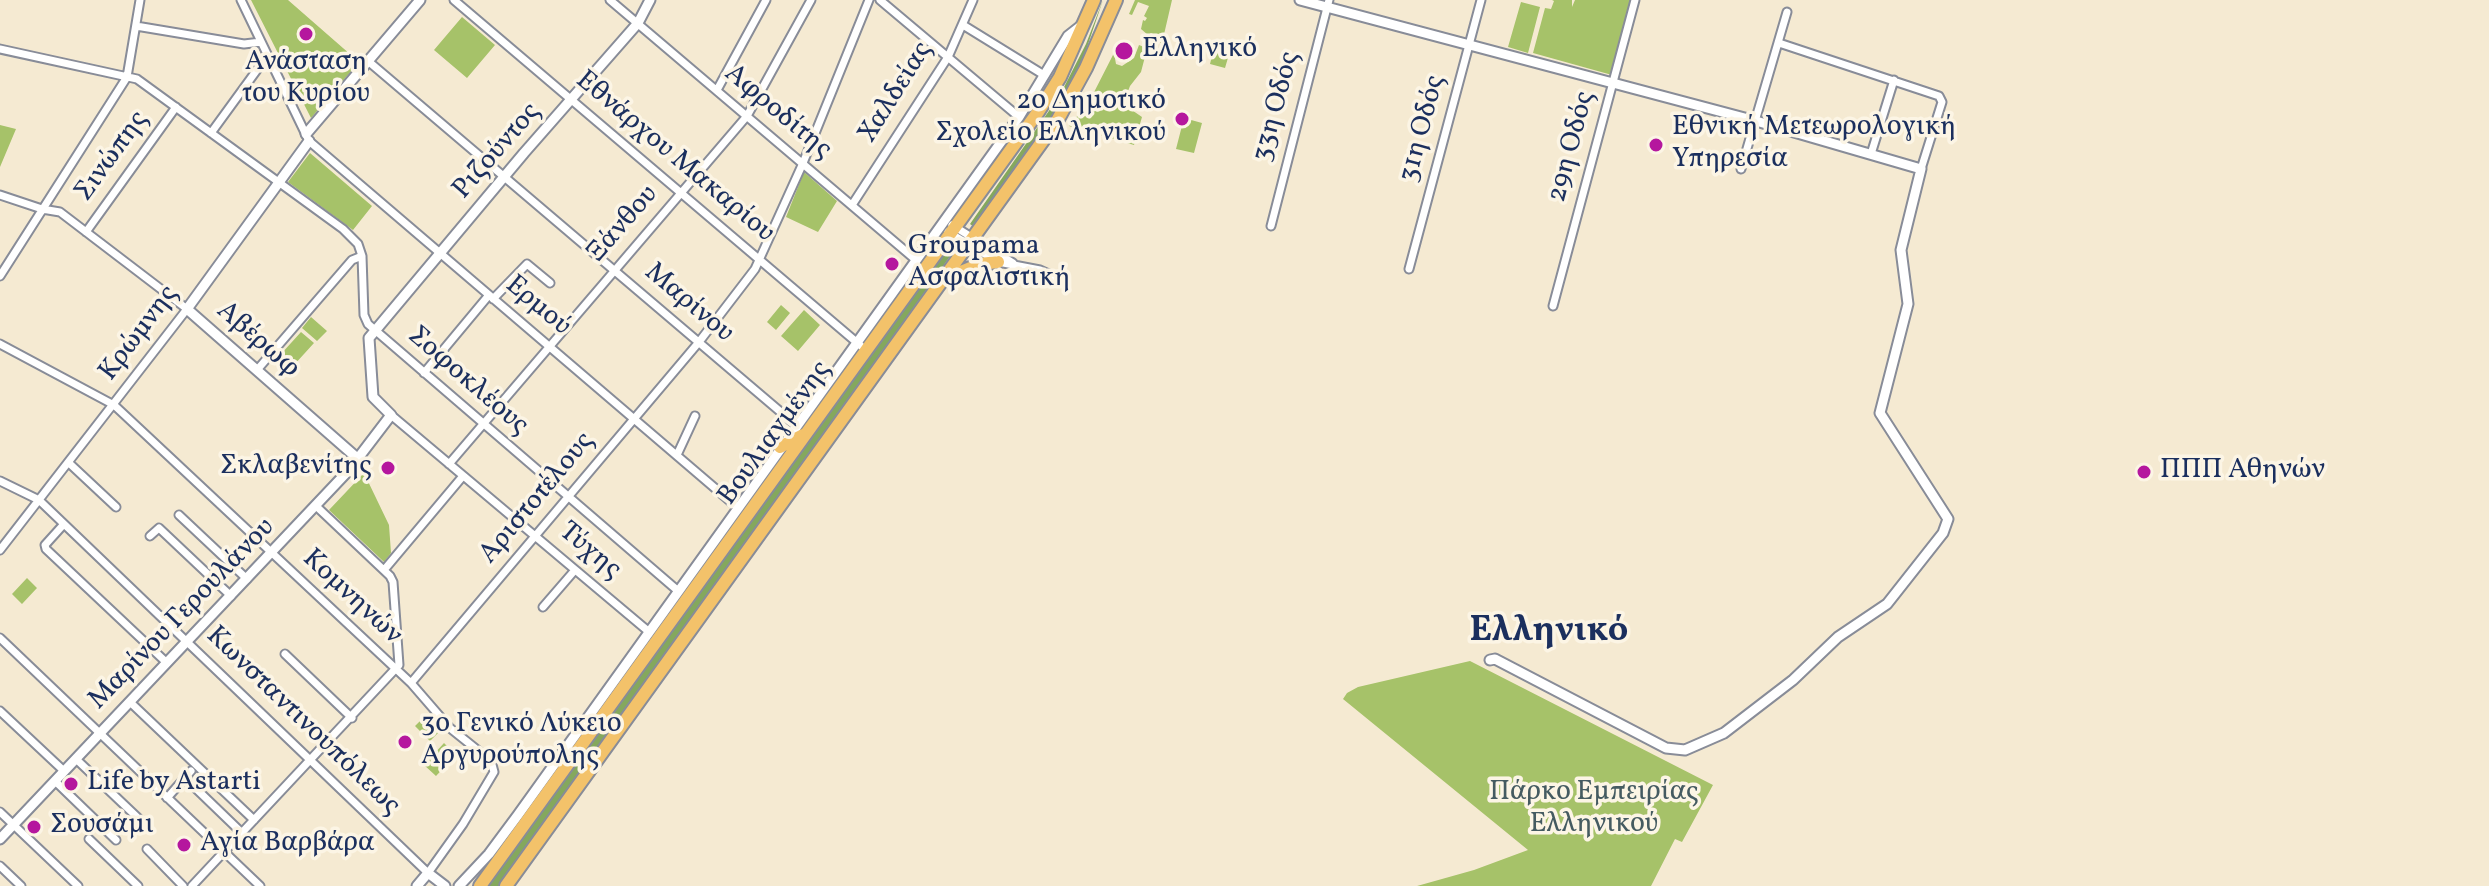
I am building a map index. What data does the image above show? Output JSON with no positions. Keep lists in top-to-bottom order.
{
  "streets": {
    "main road": ["Βουλιαγμένης"],
    "street": [
      "Χαλδείας",
      "33η Οδός",
      "Αφροδίτης",
      "31η Οδός",
      "29η Οδός",
      "Ριζούντος",
      "Σινώπης",
      "Εθνάρχου Μακαρίου",
      "Ξάνθου",
      "Μαρίνου",
      "Ερμού",
      "Κρώμνης",
      "Αβέρωφ",
      "Σοφοκλέους",
      "Αριστοτέλους",
      "Τύχης",
      "Κομνηνών",
      "Μαρίνου Γερουλάνου",
      "Κωνσταντινουπόλεως"
    ]
  },
  "crossings": [
    ["Χαλδείας", "Αφροδίτης"],
    ["Αφροδίτης", "Ριζούντος"],
    ["Αφροδίτης", "Ξάνθου"],
    ["Αφροδίτης", "Αριστοτέλους"],
    ["Ριζούντος", "Εθνάρχου Μακαρίου"],
    ["Ριζούντος", "Μαρίνου"],
    ["Ριζούντος", "Ερμού"],
    ["Ριζούντος", "Σοφοκλέους"],
    ["Σινώπης", "Αβέρωφ"],
    ["Εθνάρχου Μακαρίου", "Ξάνθου"],
    ["Εθνάρχου Μακαρίου", "Βουλιαγμένης"],
    ["Εθνάρχου Μακαρίου", "Αριστοτέλους"],
    ["Ξάνθου", "Μαρίνου"],
    ["Ξάνθου", "Ερμού"],
    ["Ξάνθου", "Σοφοκλέους"],
    ["Ξάνθου", "Τύχης"],
    ["Μαρίνου", "Κρώμνης"],
    ["Μαρίνου", "Βουλιαγμένης"],
    ["Μαρίνου", "Αριστοτέλους"],
    ["Ερμού", "Κρώμνης"],
    ["Ερμού", "Αριστοτέλους"],
    ["Κρώμνης", "Αβέρωφ"],
    ["Κρώμνης", "Κομνηνών"],
    ["Κρώμνης", "Κωνσταντινουπόλεως"],
    ["Αβέρωφ", "Μαρίνου Γερουλάνου"],
    ["Σοφοκλέους", "Αριστοτέλους"],
    ["Αριστοτέλους", "Τύχης"],
    ["Αριστοτέλους", "Κομνηνών"],
    ["Τύχης", "Μαρίνου Γερουλάνου"],
    ["Κομνηνών", "Μαρίνου Γερουλάνου"],
    ["Κομνηνών", "Κωνσταντινουπόλεως"],
    ["Μαρίνου Γερουλάνου", "Κωνσταντινουπόλεως"]
  ],
  "districts": ["Ελληνικό"],
  "parks": ["Πάρκο Εμπειρίας Ελληνικού"],
  "places": [
    "Ανάσταση του Κυρίου",
    "Ελληνικό",
    "2ο Δημοτικό Σχολείο Ελληνικού",
    "Εθνική Μετεωρολογική Υπηρεσία",
    "Groupama Ασφαλιστική",
    "Σκλαβενίτης",
    "ΠΠΠ Αθηνών",
    "3ο Γενικό Λύκειο Αργυρούπολης",
    "Life by Astarti",
    "Σουσάμι",
    "Αγία Βαρβάρα"
  ]
}
